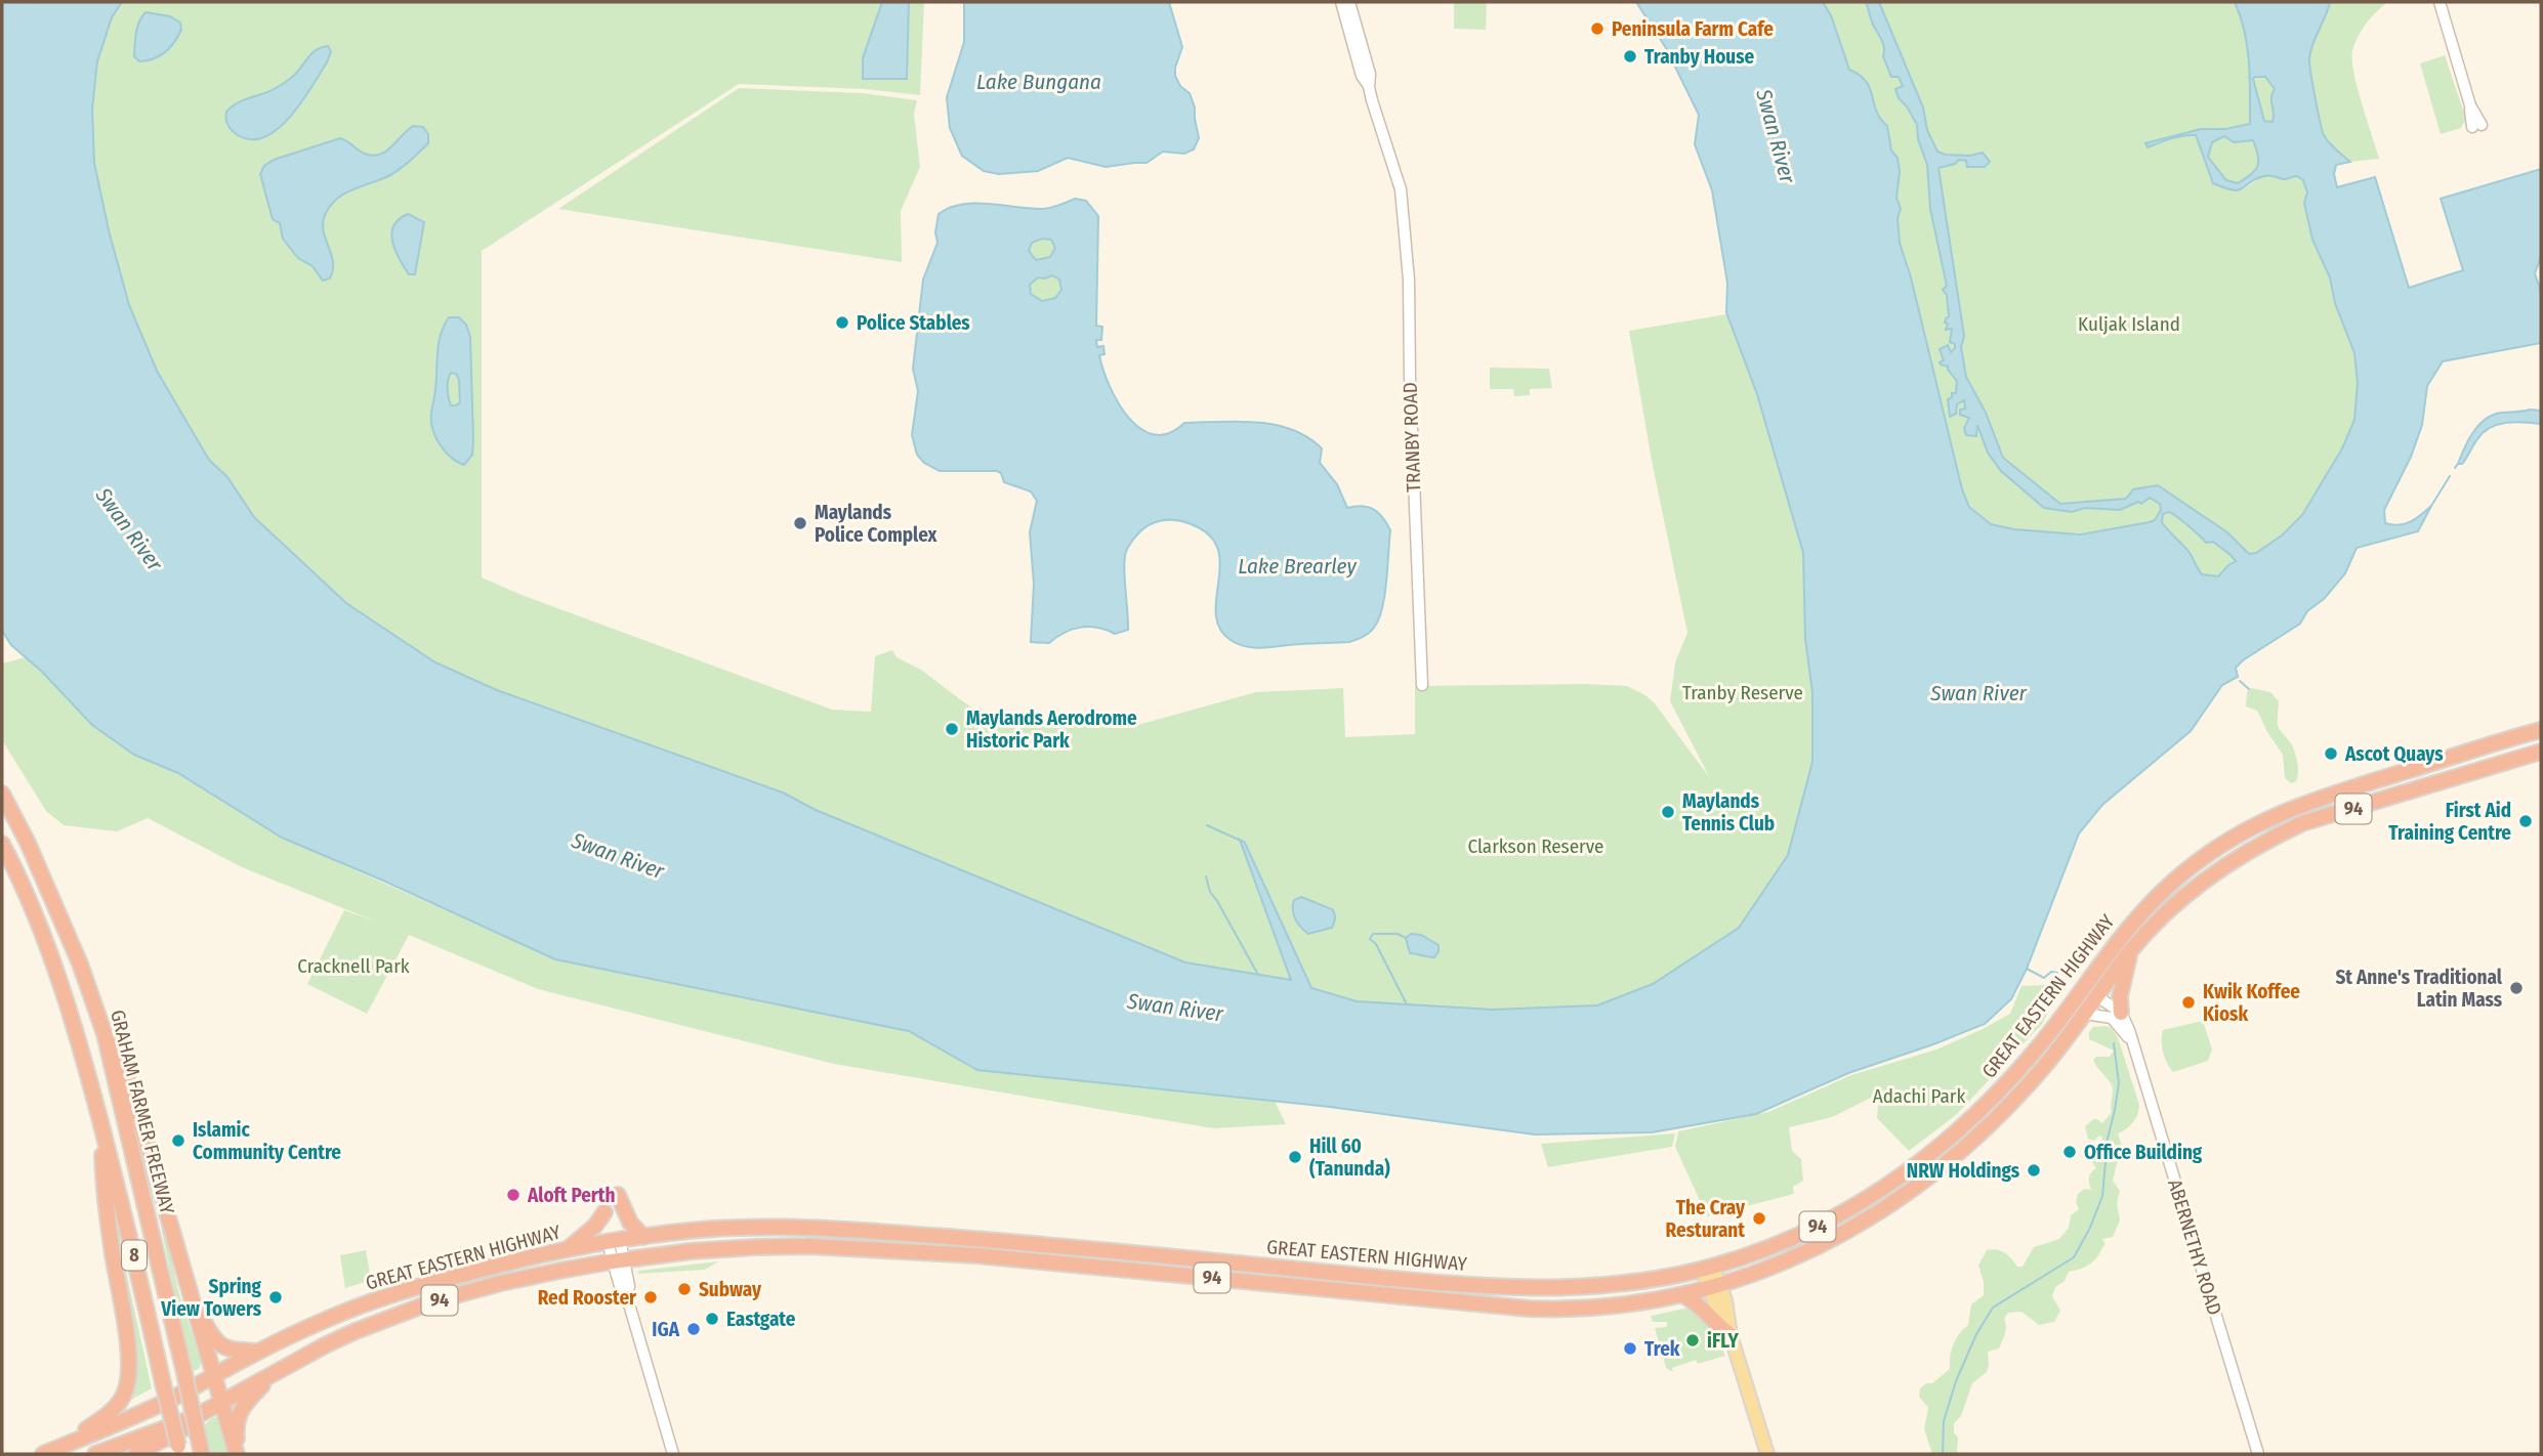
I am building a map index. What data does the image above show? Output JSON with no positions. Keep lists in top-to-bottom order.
{
  "streets": {
    "highway": [
      "94",
      "GREAT EASTERN HIGHWAY",
      "GRAHAM FARMER FREEWAY",
      "8"
    ],
    "street": ["TRANBY ROAD", "ABERNETHY ROAD"]
  },
  "water": ["Lake Bungana", "Swan River", "Lake Brearley"],
  "parks": [
    "Kuljak Island",
    "Tranby Reserve",
    "Clarkson Reserve",
    "Cracknell Park",
    "Adachi Park"
  ],
  "places": [
    "Peninsula Farm Cafe",
    "Tranby House",
    "Police Stables",
    "Maylands Police Complex",
    "Maylands Aerodrome Historic Park",
    "Ascot Quays",
    "Maylands Tennis Club",
    "First Aid Training Centre",
    "St Anne's Traditional Latin Mass",
    "Kwik Koffee Kiosk",
    "Islamic Community Centre",
    "Office Building",
    "Hill 60 (Tanunda)",
    "NRW Holdings",
    "Aloft Perth",
    "The Cray Resturant",
    "Subway",
    "Spring View Towers",
    "Red Rooster",
    "Eastgate",
    "IGA",
    "iFLY",
    "Trek"
  ]
}
